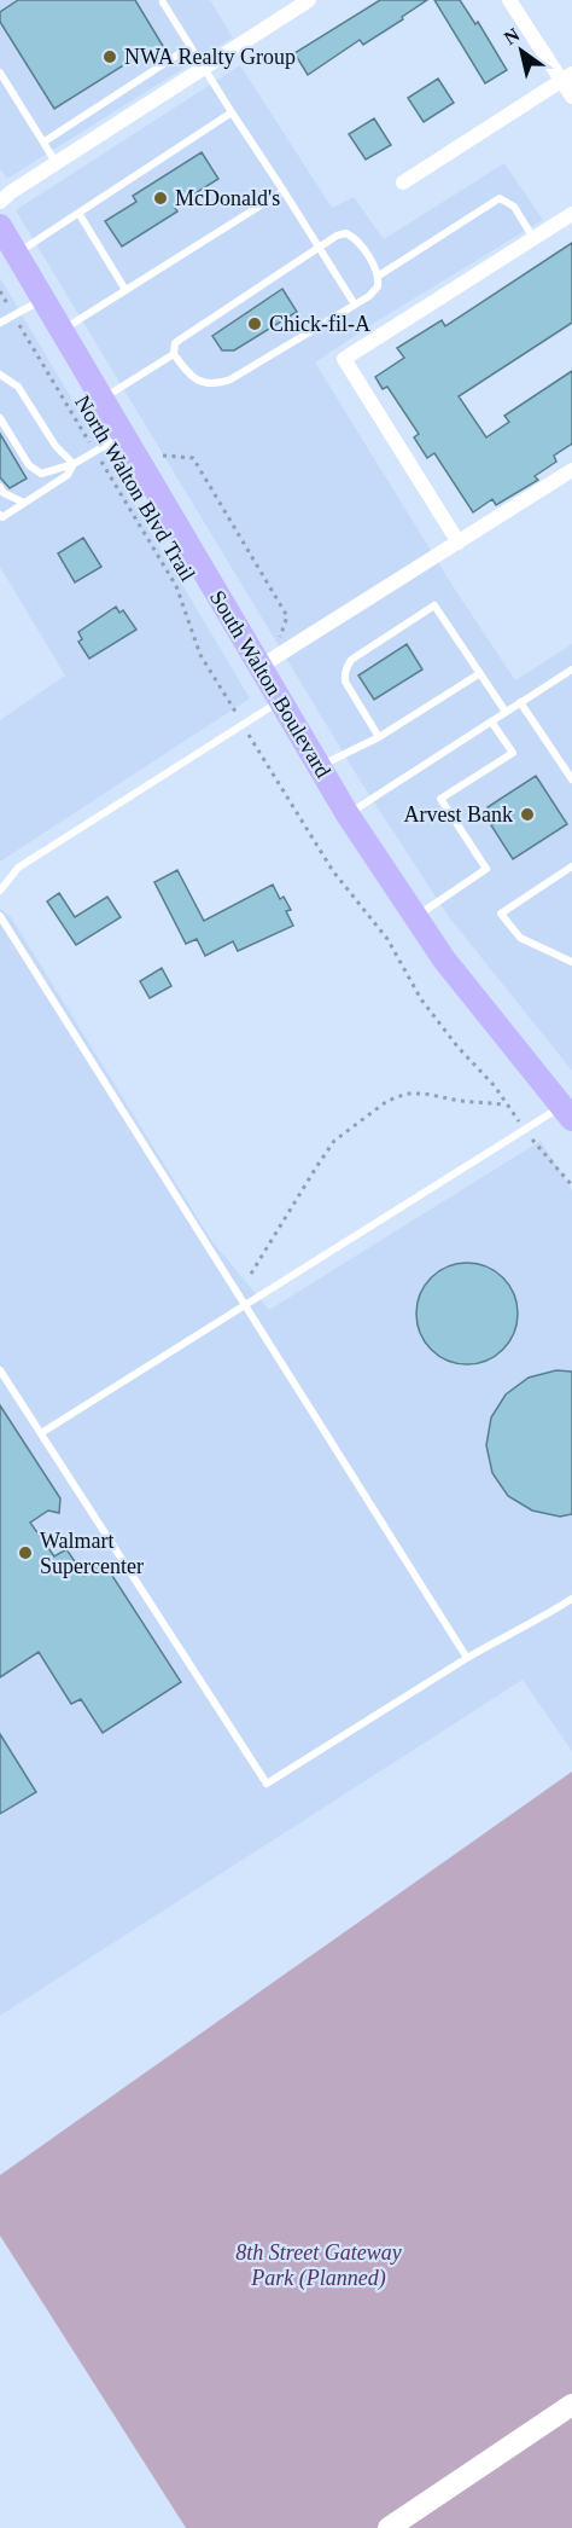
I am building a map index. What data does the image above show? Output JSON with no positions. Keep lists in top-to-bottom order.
{
  "streets": {
    "main road": ["South Walton Boulevard"],
    "path": ["North Walton Blvd Trail"]
  },
  "parks": ["8th Street Gateway Park (Planned)"],
  "places": [
    "NWA Realty Group",
    "McDonald's",
    "Chick-fil-A",
    "Arvest Bank",
    "Walmart Supercenter"
  ],
  "north": "top left"
}
